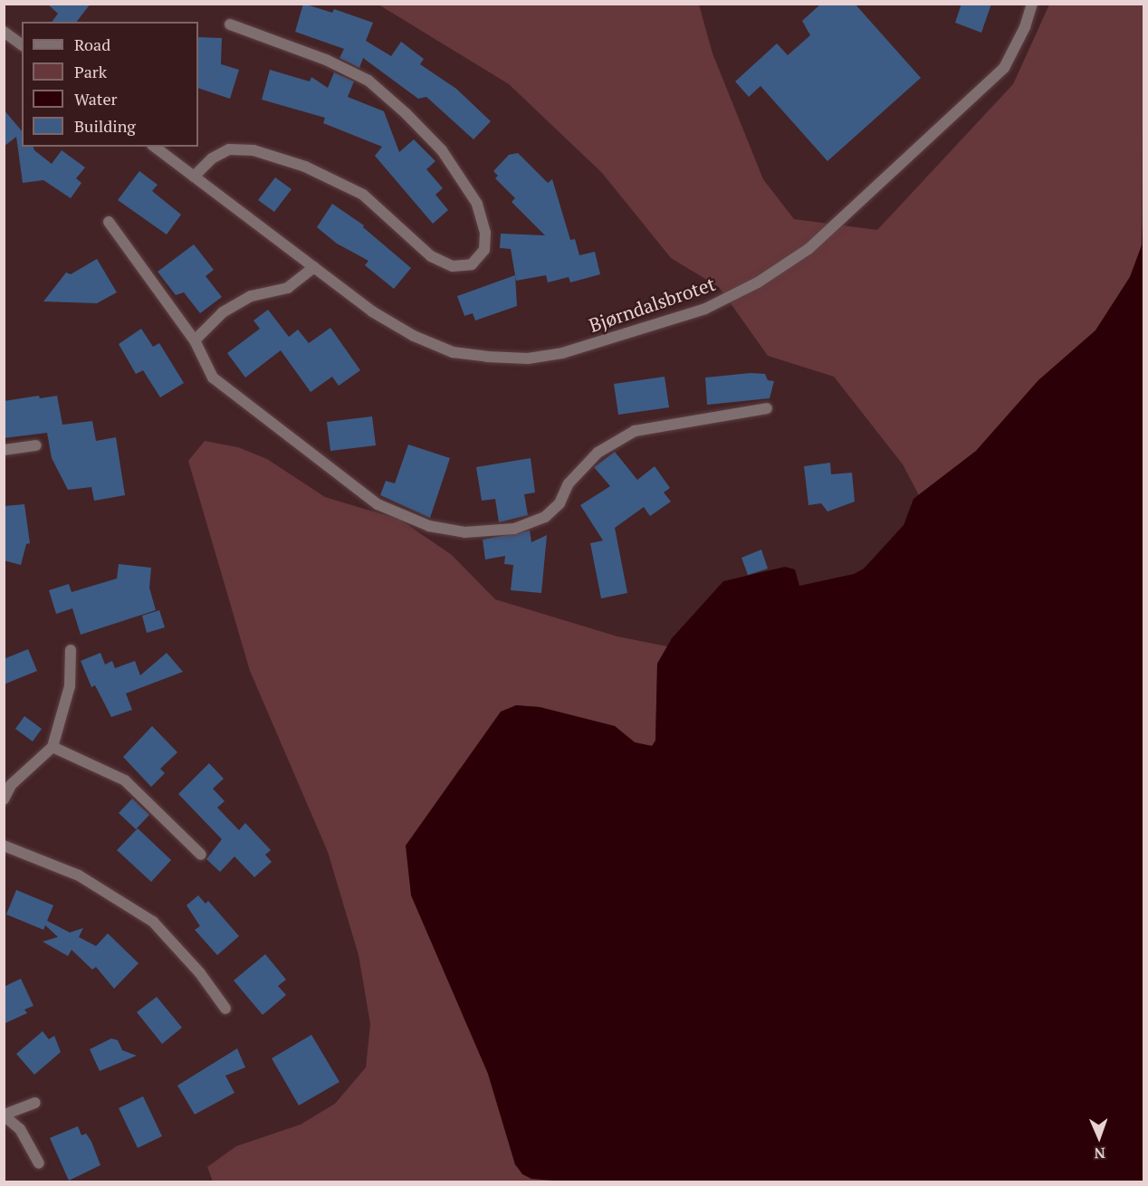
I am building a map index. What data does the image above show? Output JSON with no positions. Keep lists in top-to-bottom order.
{
  "streets": {
    "street": ["Bjørndalsbrotet"]
  },
  "legend": [
    "Road",
    "Park",
    "Water",
    "Building"
  ],
  "north": "bottom"
}
